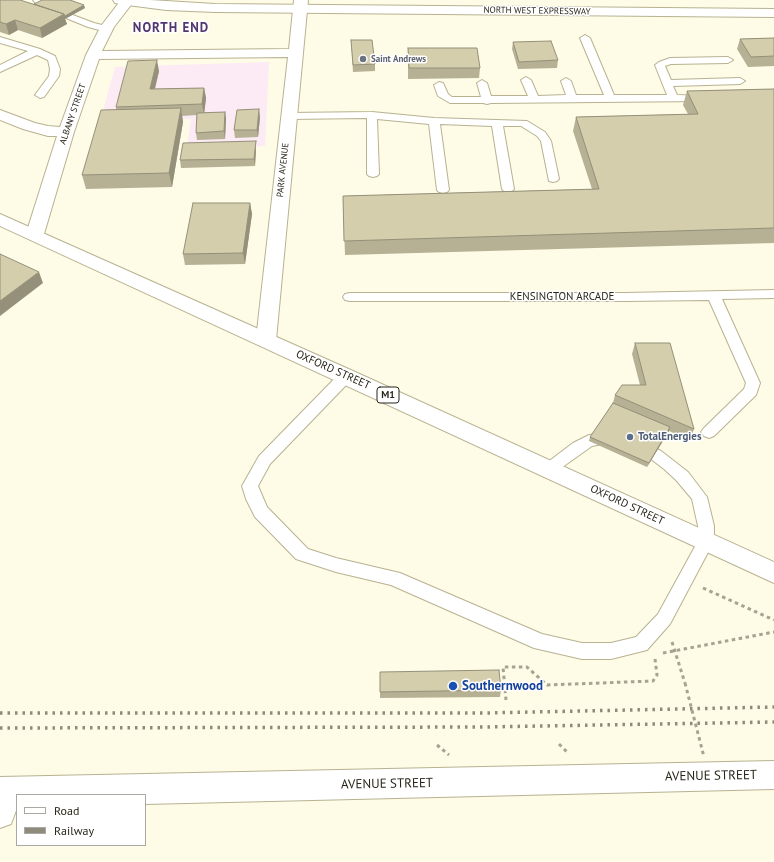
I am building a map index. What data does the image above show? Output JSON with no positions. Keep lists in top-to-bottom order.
{
  "streets": {
    "street": [
      "NORTH WEST EXPRESSWAY",
      "ALBANY STREET",
      "PARK AVENUE",
      "OXFORD STREET",
      "M1",
      "AVENUE STREET"
    ],
    "lane": ["KENSINGTON ARCADE"]
  },
  "crossings": [
    ["NORTH WEST EXPRESSWAY", "ALBANY STREET"],
    ["NORTH WEST EXPRESSWAY", "PARK AVENUE"],
    ["ALBANY STREET", "OXFORD STREET"],
    ["PARK AVENUE", "OXFORD STREET"]
  ],
  "districts": ["NORTH END"],
  "places": ["Saint Andrews", "TotalEnergies", "Southernwood"],
  "legend": ["Road", "Railway"]
}
